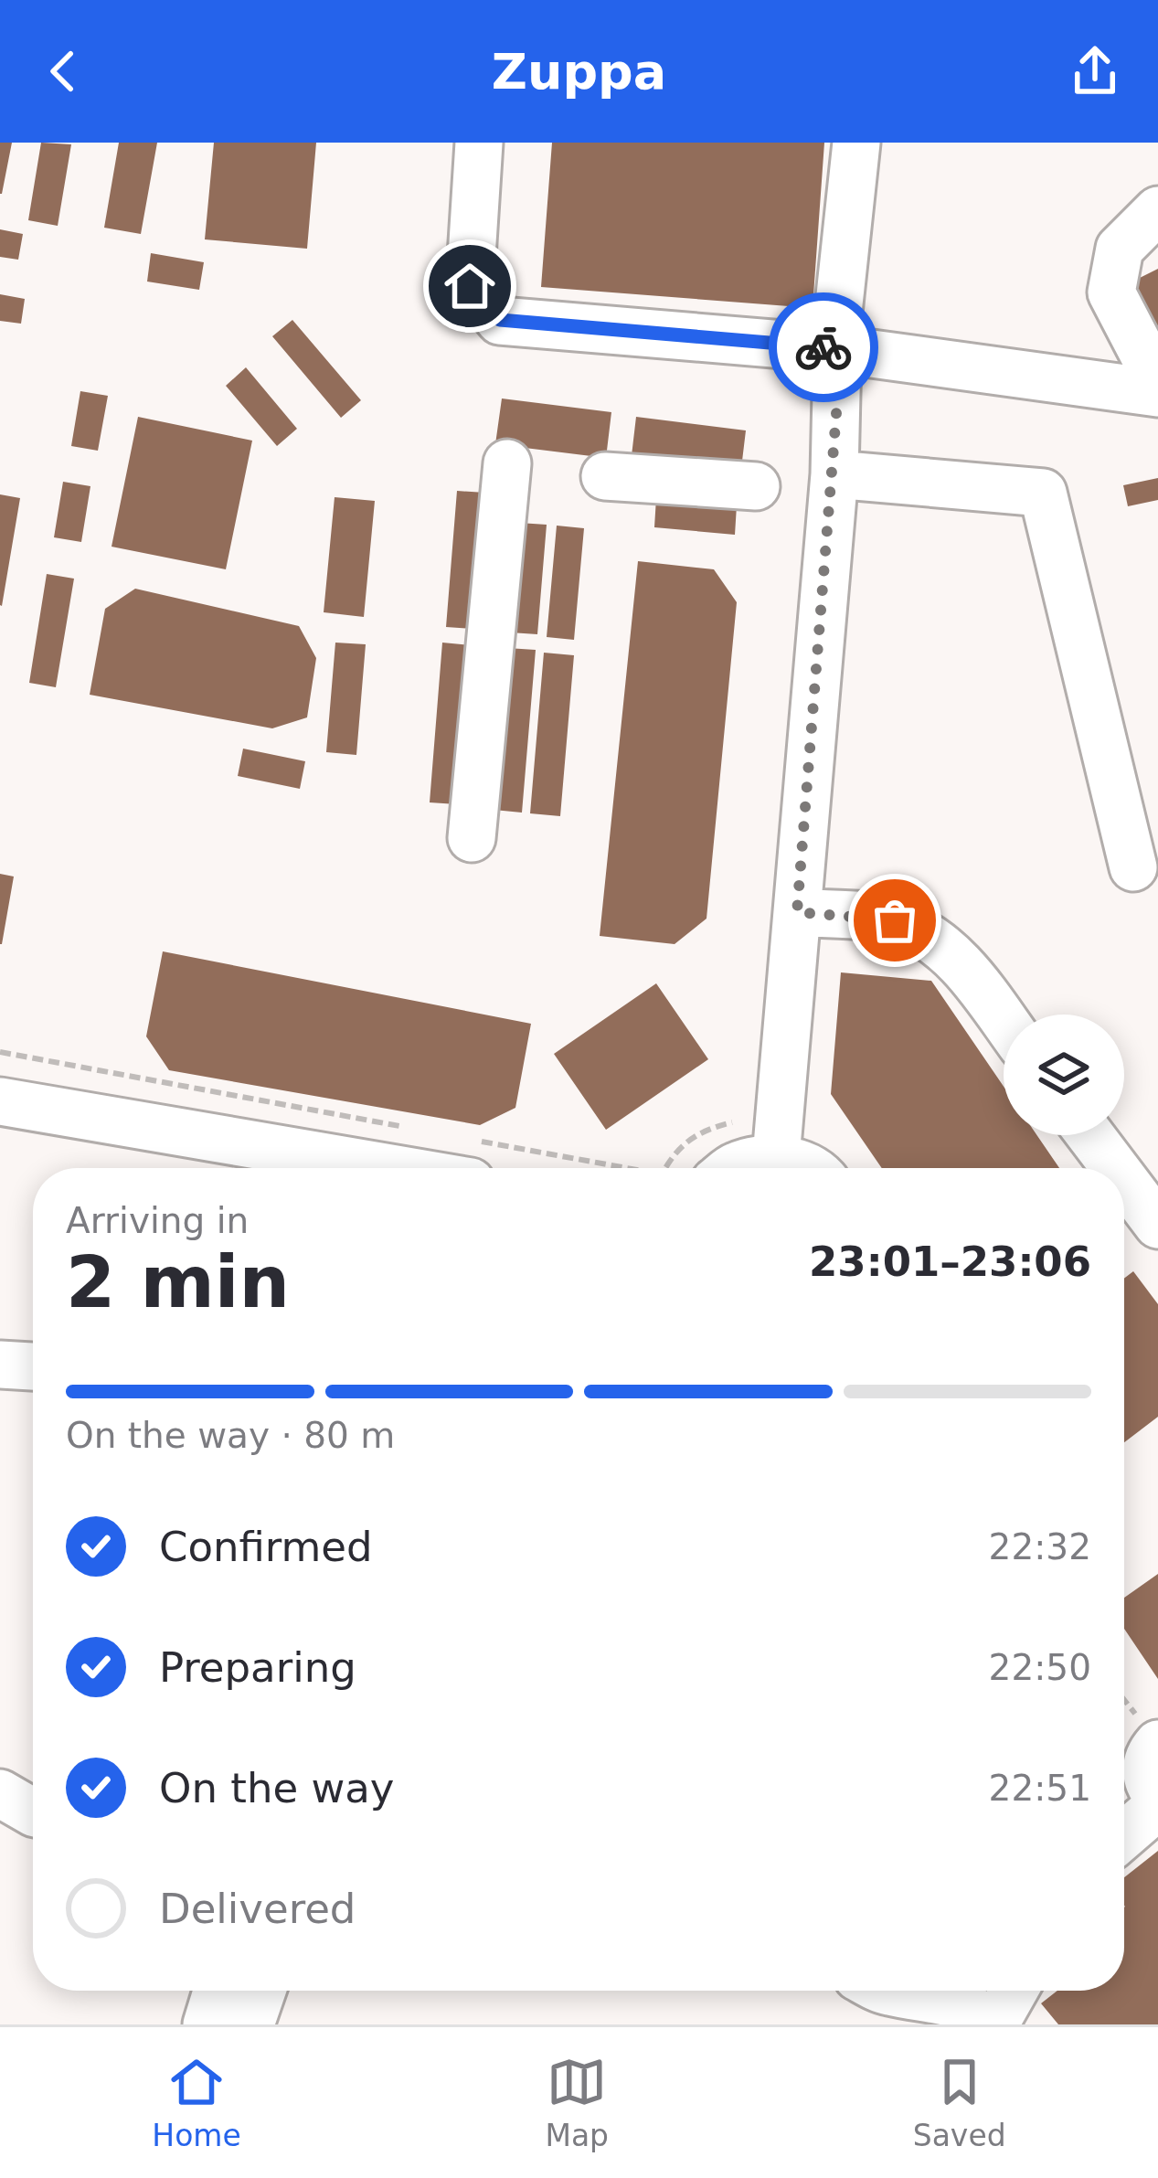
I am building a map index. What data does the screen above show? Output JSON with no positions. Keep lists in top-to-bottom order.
{
  "page": {
    "header": "Zuppa",
    "heading": ["2 min", "Arriving in", "23:01–23:06"],
    "bar": "On the way · 80 m",
    "list": [
      ["Confirmed", "22:32"],
      ["Preparing", "22:50"],
      ["On the way", "22:51"],
      "Delivered"
    ],
    "tabs": ["Home", "Map", "Saved"]
  }
}
